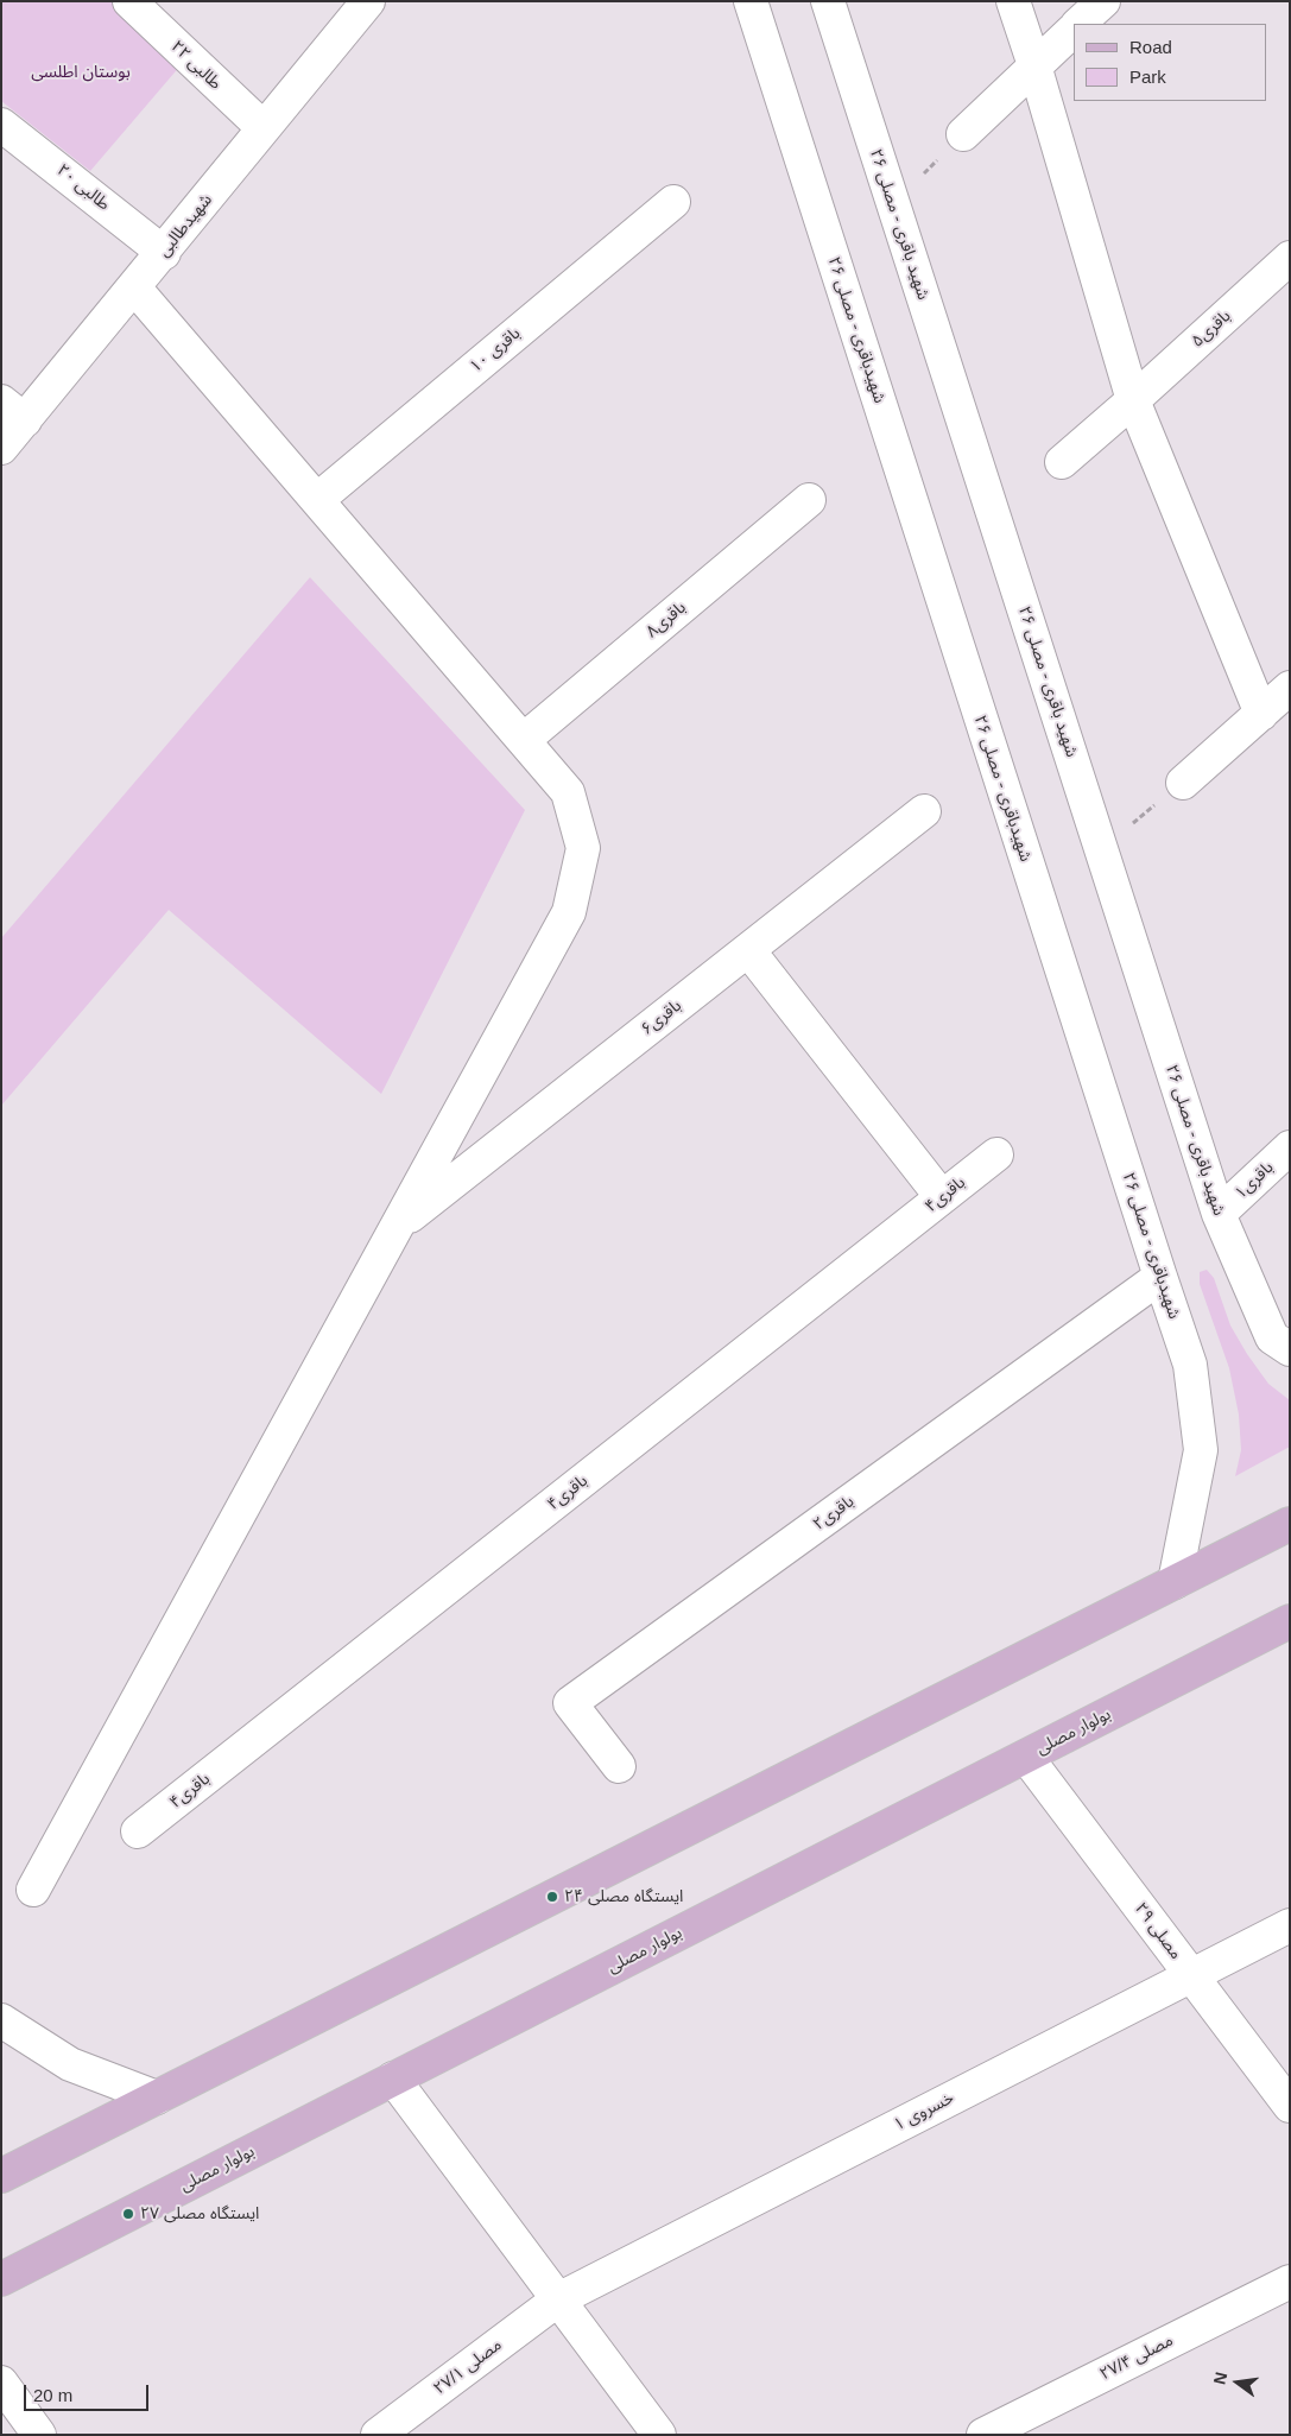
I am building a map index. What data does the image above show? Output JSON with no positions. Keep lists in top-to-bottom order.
{
  "streets": {
    "main road": ["بولوار مصلی"],
    "street": [
      "طالبی ۲۲",
      "طالبی ۲۰",
      "شهید باقری - مصلی ۲۶",
      "شهیدطالبی",
      "باقری۵",
      "شهیدباقری - مصلی ۲۶",
      "باقری ۱۰",
      "باقری۸",
      "باقری۶",
      "باقری۱",
      "باقری۴",
      "باقری۲",
      "مصلی ۲۹",
      "خسروی ۱",
      "مصلی ۲۷/۴",
      "مصلی ۲۷/۱"
    ]
  },
  "crossings": [
    ["طالبی ۲۲", "شهیدطالبی"],
    ["طالبی ۲۰", "شهیدطالبی"],
    ["شهید باقری - مصلی ۲۶", "باقری۱"],
    ["شهیدباقری - مصلی ۲۶", "باقری۲"],
    ["بولوار مصلی", "مصلی ۲۹"],
    ["مصلی ۲۹", "خسروی ۱"],
    ["خسروی ۱", "مصلی ۲۷/۱"]
  ],
  "parks": ["بوستان اطلسی"],
  "places": ["ایستگاه مصلی ۲۴", "ایستگاه مصلی ۲۷"],
  "legend": ["Road", "Park"],
  "scale_bar": "20 m",
  "north": "left"
}
